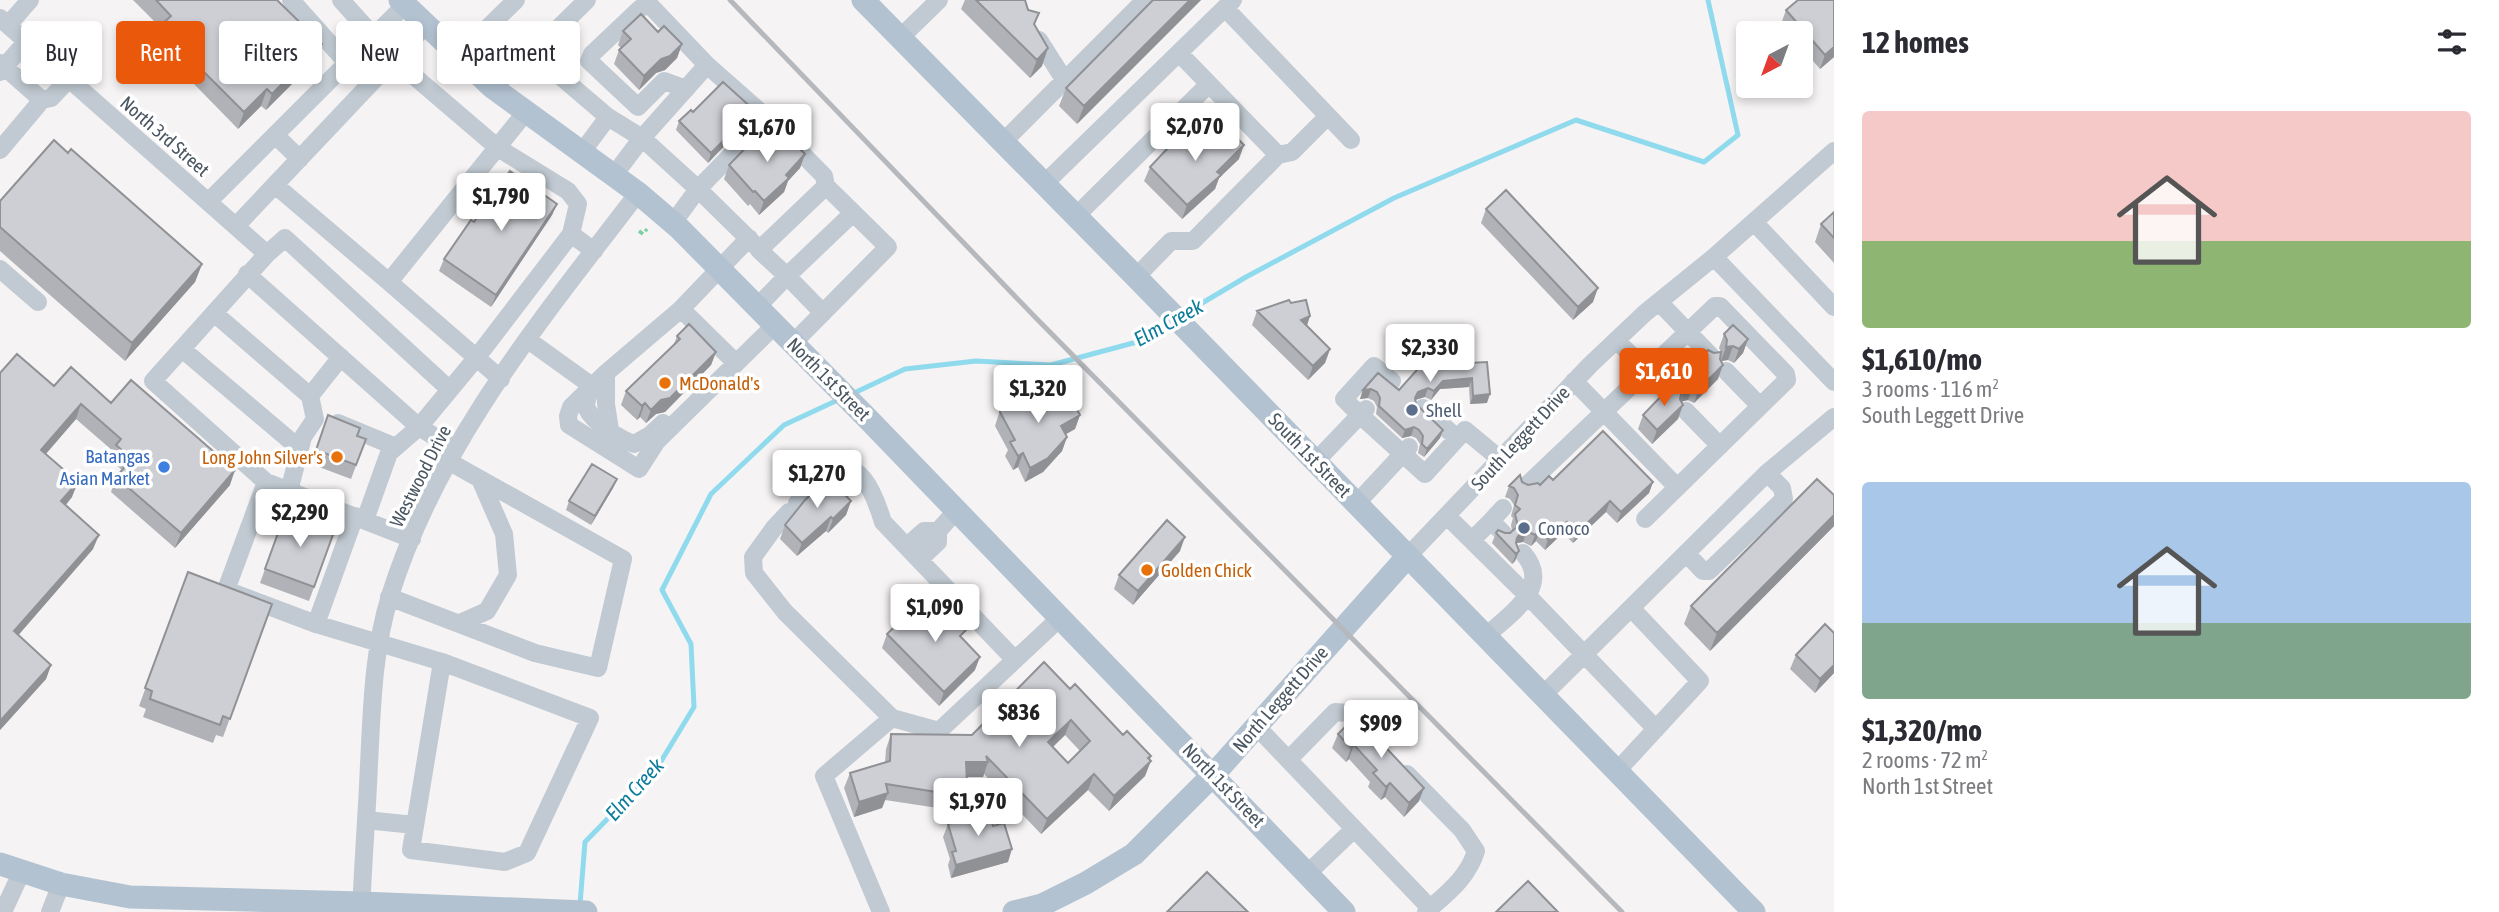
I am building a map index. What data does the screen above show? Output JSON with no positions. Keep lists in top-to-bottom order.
{
  "streets": {
    "main road": [
      "North 1st Street",
      "South Leggett Drive",
      "South 1st Street",
      "North Leggett Drive"
    ],
    "street": ["North 3rd Street", "Westwood Drive"]
  },
  "crossings": [
    ["North 1st Street", "Westwood Drive"],
    ["North 1st Street", "North Leggett Drive"],
    ["South Leggett Drive", "South 1st Street"],
    ["South Leggett Drive", "North Leggett Drive"]
  ],
  "water": ["Elm Creek"],
  "places": [
    "McDonald's",
    "Shell",
    "Long John Silver's",
    "Batangas Asian Market",
    "Conoco",
    "Golden Chick"
  ],
  "north": "bottom left",
  "page": {
    "heading": "12 homes",
    "chip": [
      "Buy",
      "Rent",
      "Filters",
      "New",
      "Apartment"
    ],
    "list": [
      {
        "name": "$1,610/mo",
        "note": "3 rooms · 116 m² · South Leggett Drive"
      },
      {
        "name": "$1,320/mo",
        "note": "2 rooms · 72 m² · North 1st Street"
      }
    ],
    "price": [
      "$2,070",
      "$1,670",
      "$1,790",
      "$2,330",
      "$1,610",
      "$1,320",
      "$1,270",
      "$2,290",
      "$1,090",
      "$836",
      "$909",
      "$1,970"
    ]
  }
}
